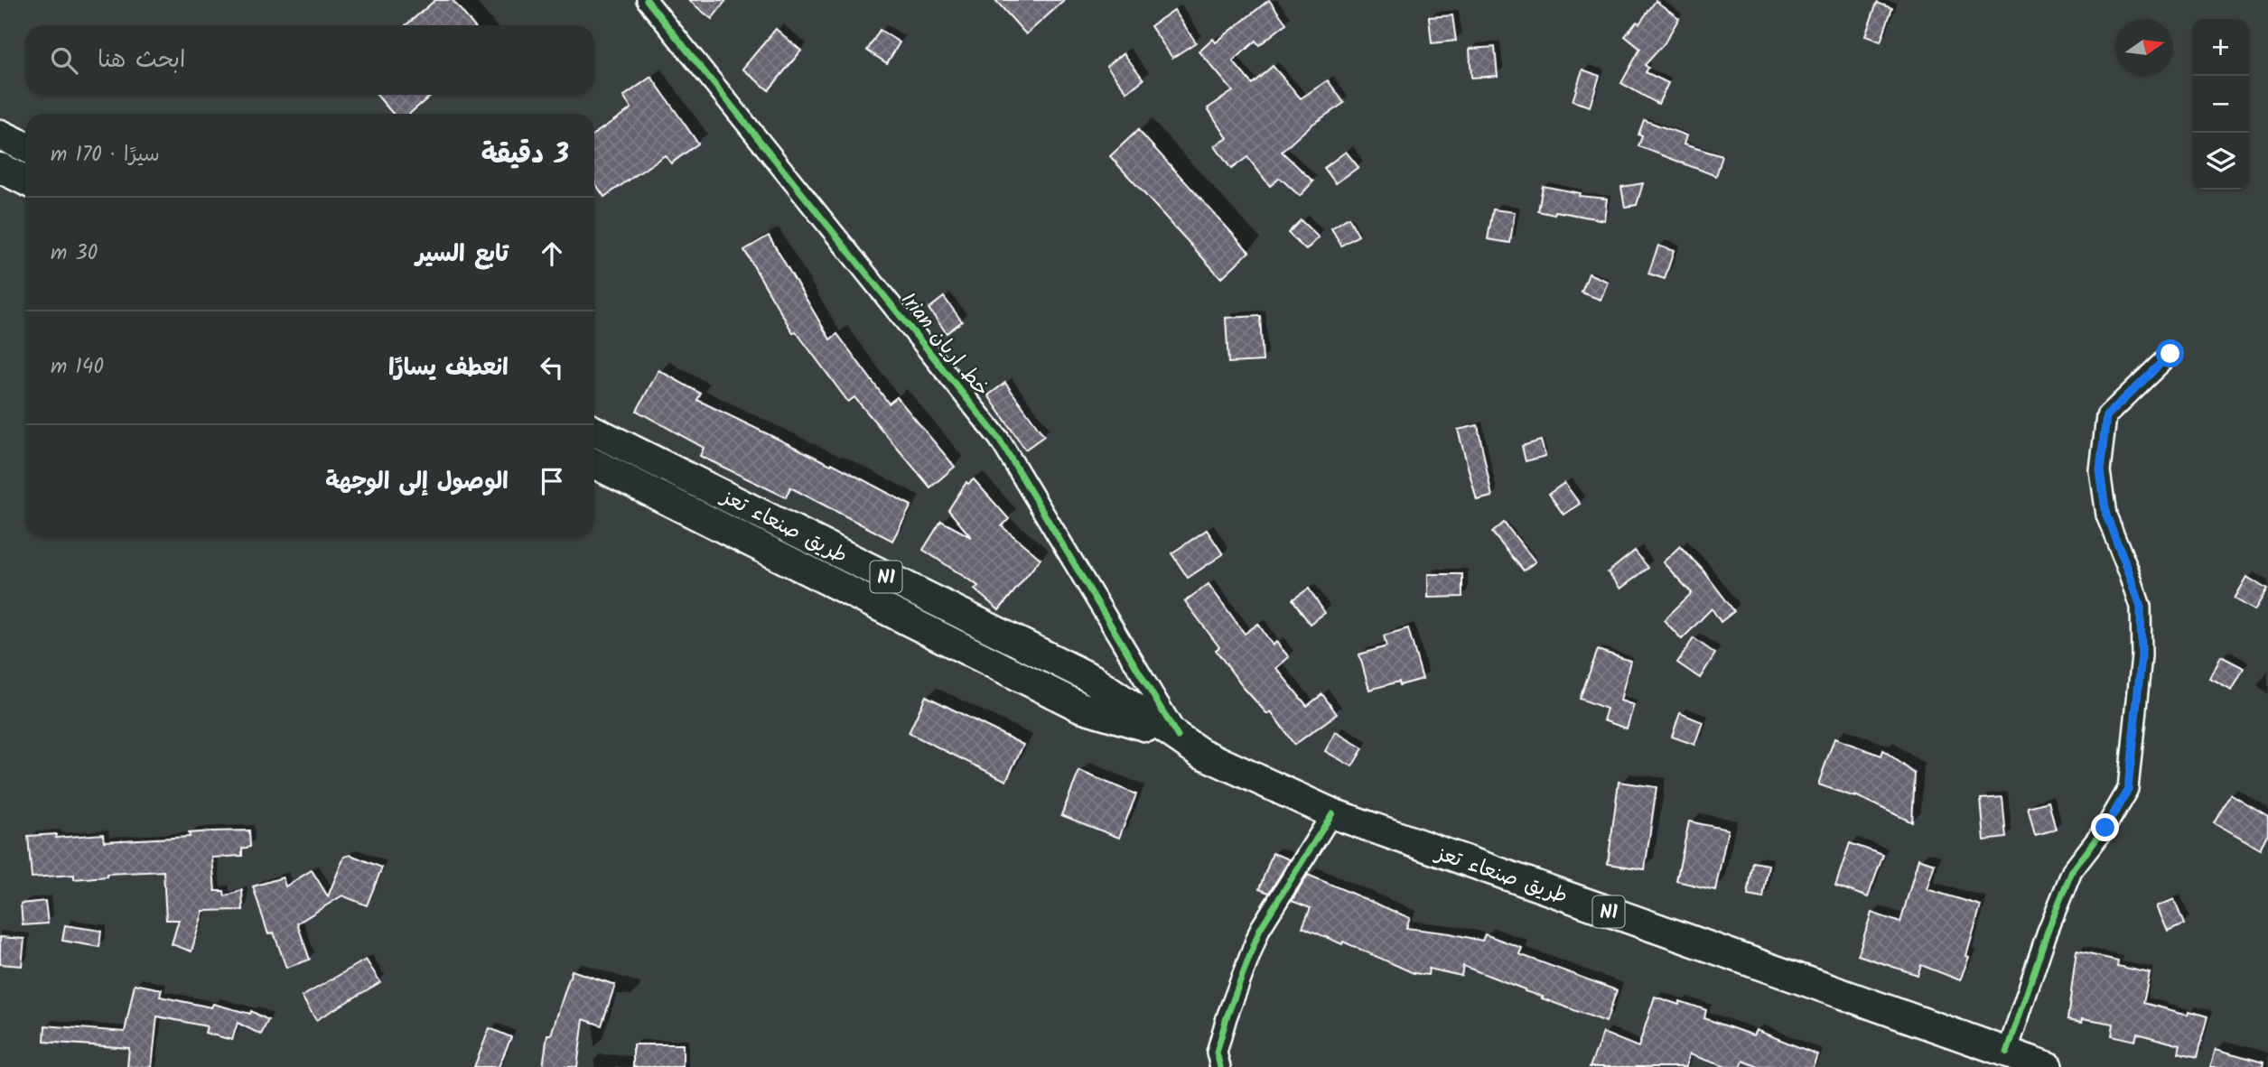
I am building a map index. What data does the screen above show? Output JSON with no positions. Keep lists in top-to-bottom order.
{
  "streets": {
    "highway": ["طريق صنعاء تعز", "N1"],
    "street": ["Irian خط اريان"]
  },
  "crossings": [
    ["Irian خط اريان", "طريق صنعاء تعز"]
  ],
  "north": "right",
  "page": {
    "map_buttons": ["+", "−"],
    "search": "ابحث هنا",
    "heading": ["3 دقيقة", "سيرًا · 170 m"],
    "list": [
      ["تابع السير", "30 m"],
      ["انعطف يسارًا", "140 m"],
      "الوصول إلى الوجهة"
    ]
  }
}
